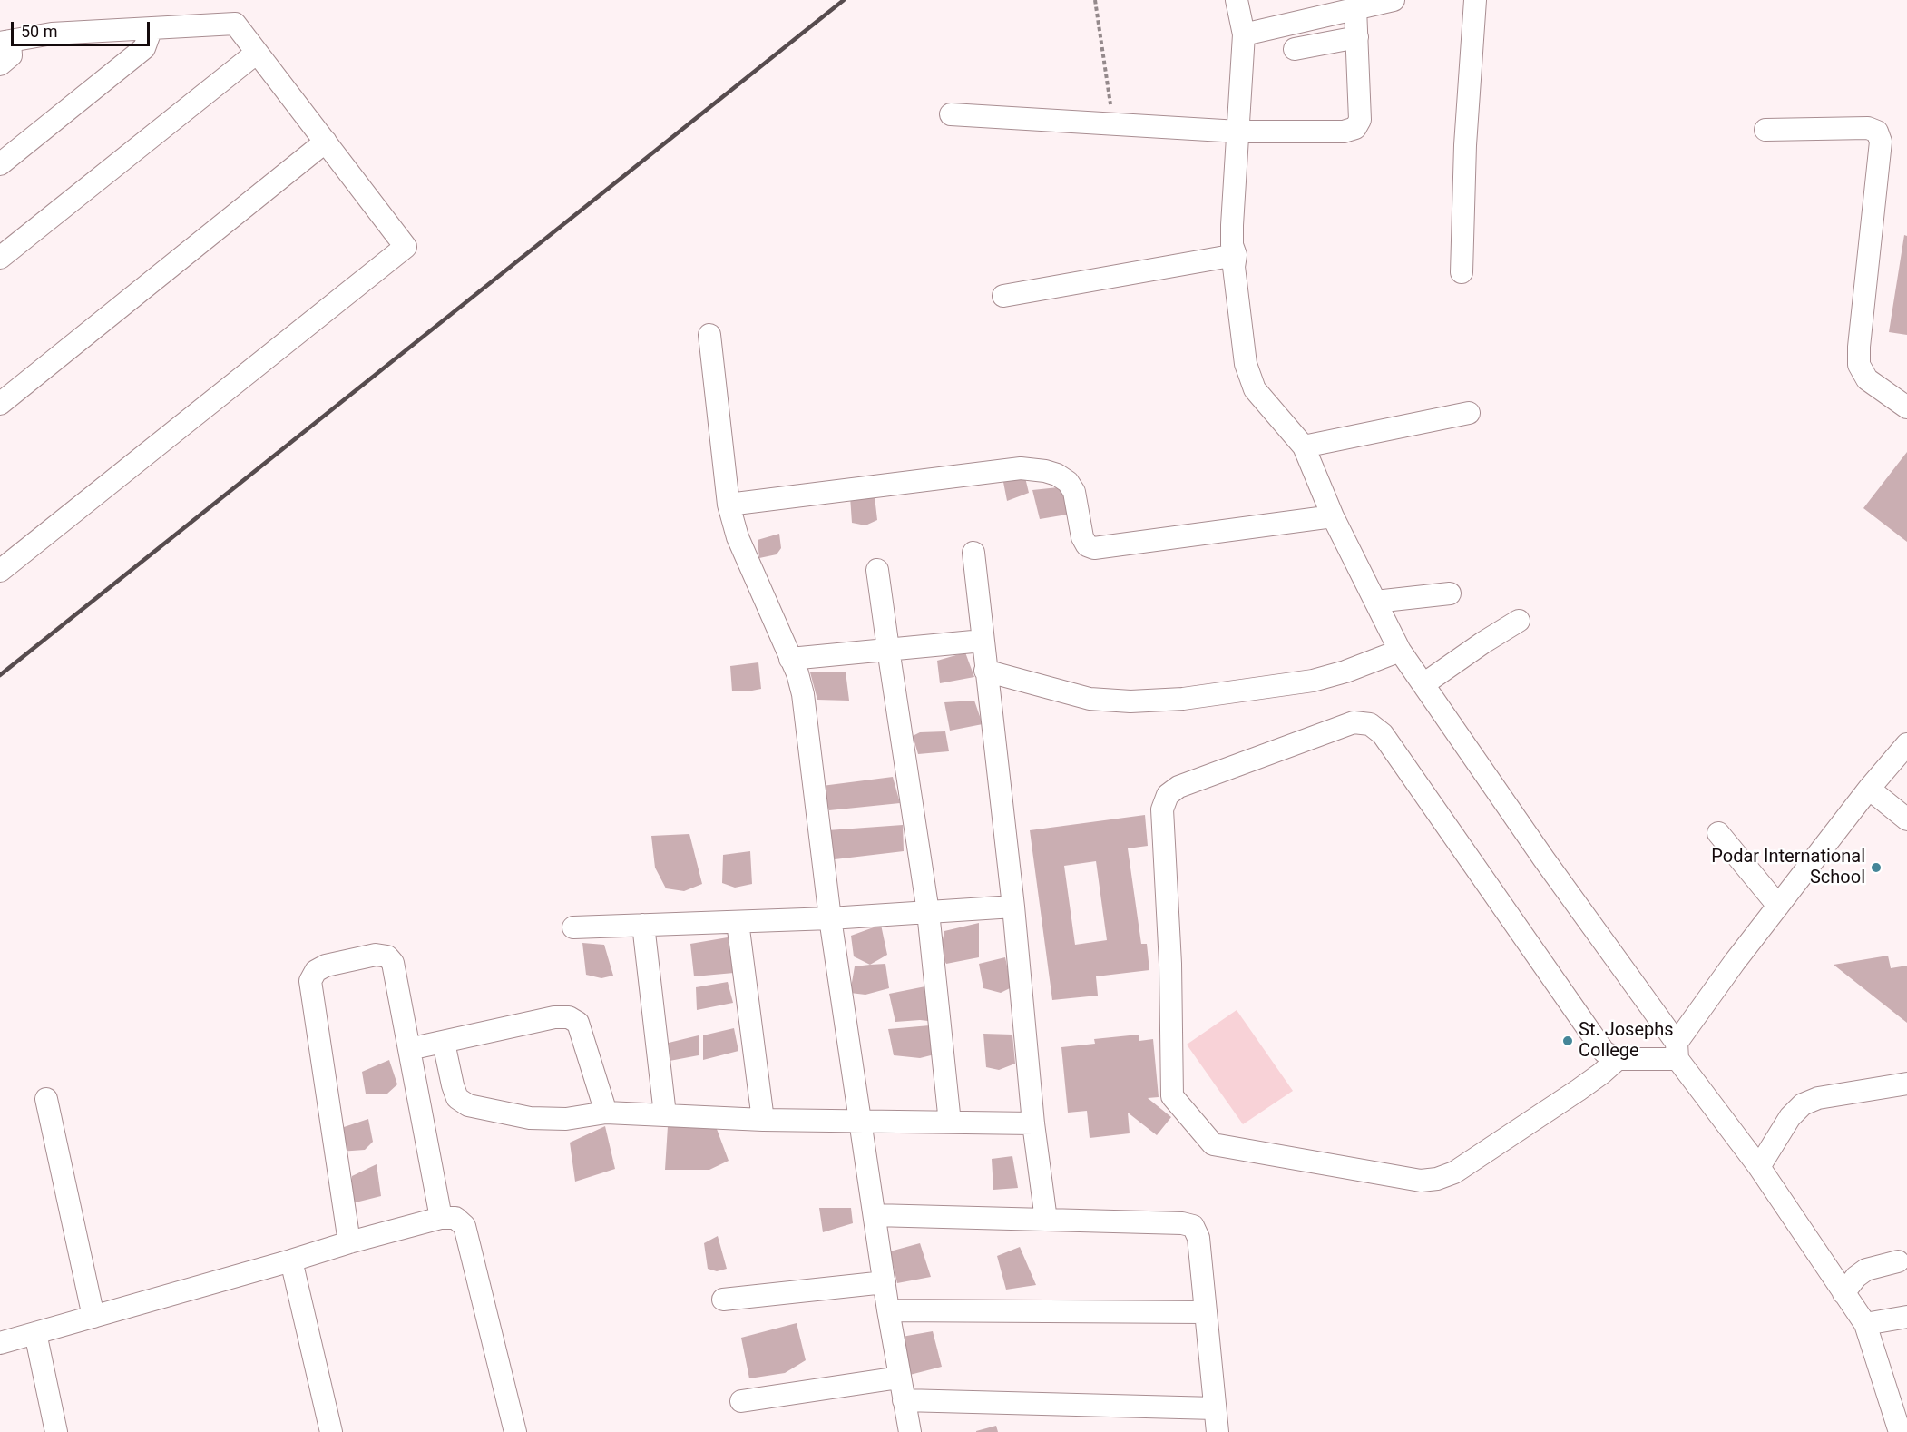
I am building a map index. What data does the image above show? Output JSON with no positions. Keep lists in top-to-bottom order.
{
  "places": ["Podar International School", "St. Josephs College"],
  "scale_bar": "50 m"
}
